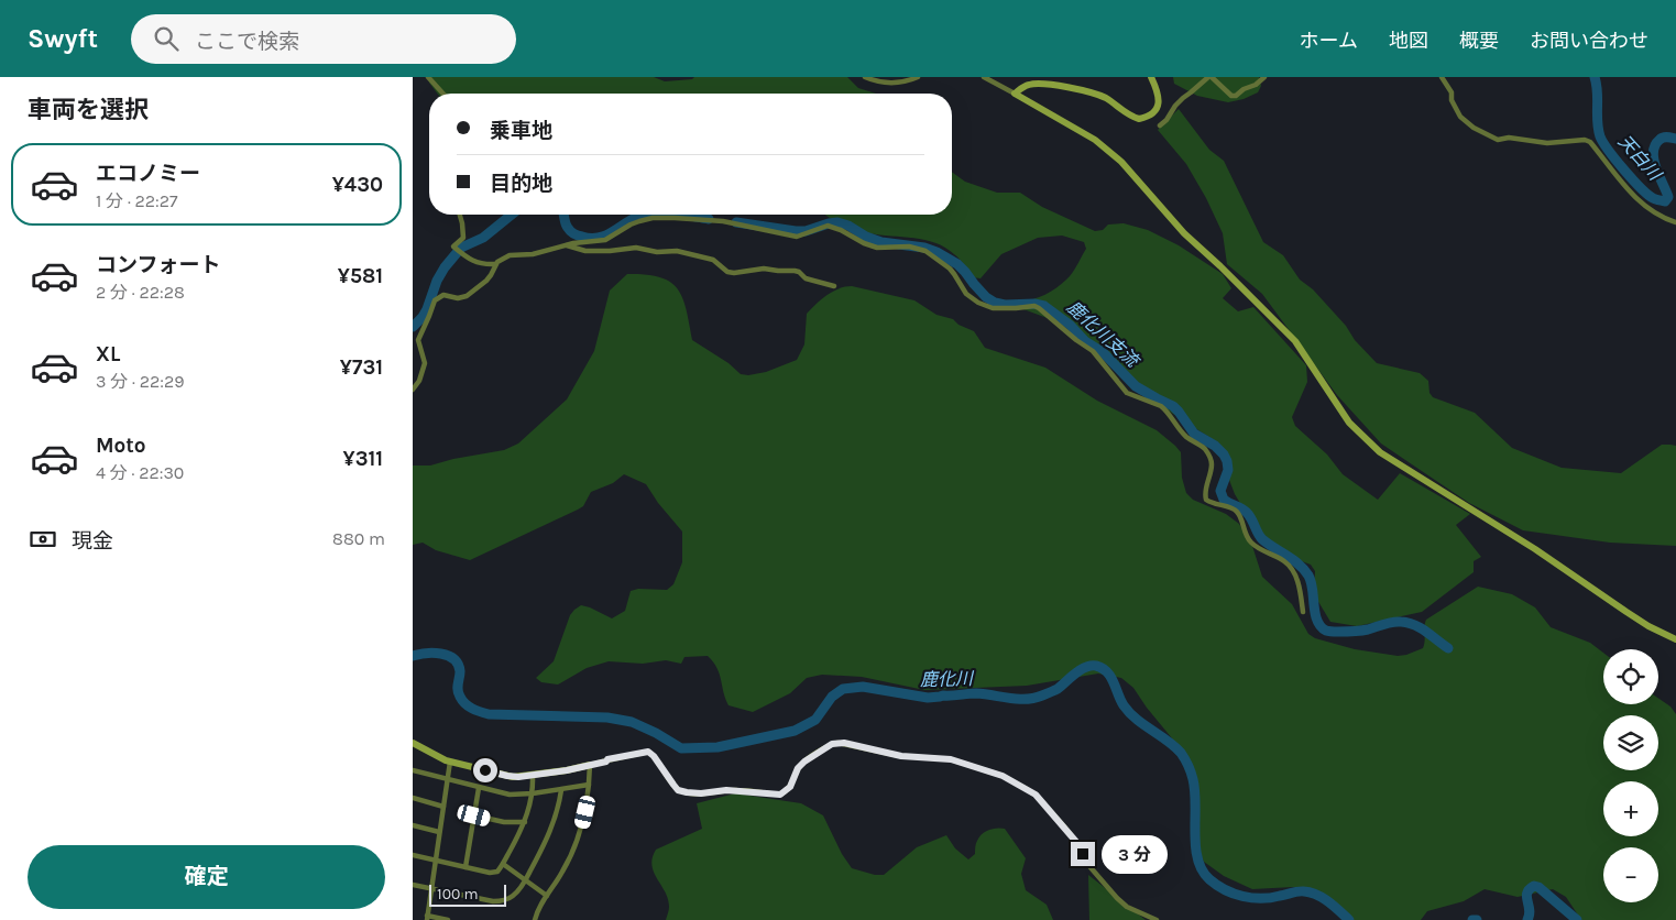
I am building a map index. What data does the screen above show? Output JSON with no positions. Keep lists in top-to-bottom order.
{
  "water": ["天白川", "鹿化川支流", "鹿化川"],
  "scale_bar": "100 m",
  "page": {
    "header": "Swyft",
    "search": "ここで検索",
    "nav": [
      "ホーム",
      "地図",
      "概要",
      "お問い合わせ"
    ],
    "heading": "車両を選択",
    "banner": ["乗車地", "目的地"],
    "list": [
      {
        "name": "エコノミー",
        "note": "1 分 · 22:27",
        "value": "¥430"
      },
      {
        "name": "コンフォート",
        "note": "2 分 · 22:28",
        "value": "¥581"
      },
      {
        "name": "XL",
        "note": "3 分 · 22:29",
        "value": "¥731"
      },
      {
        "name": "Moto",
        "note": "4 分 · 22:30",
        "value": "¥311"
      }
    ],
    "pay": ["現金", "880 m"],
    "map_buttons": ["+", "−"],
    "buttons": "確定",
    "bubble": "3 分",
    "scale": "100 m"
  }
}
